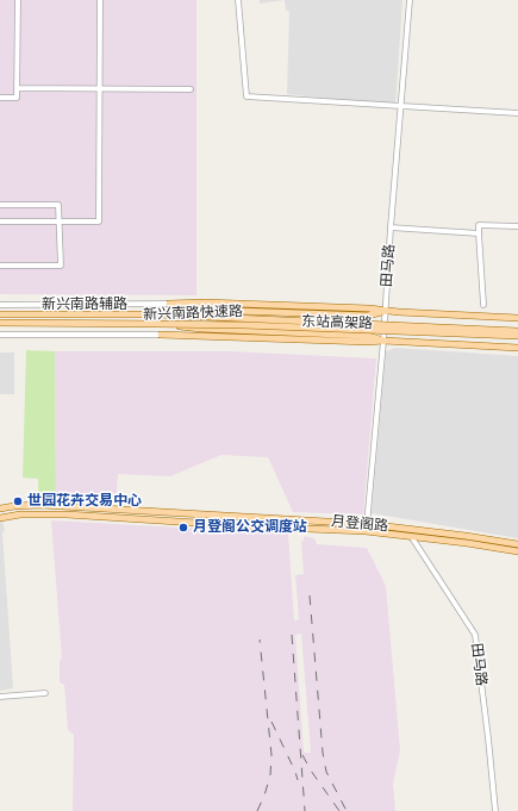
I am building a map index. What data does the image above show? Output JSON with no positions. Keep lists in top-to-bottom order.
{
  "streets": {
    "main road": ["新兴南路快速路", "东站高架路", "月登阁路"],
    "street": ["田马路", "新兴南路辅路"]
  },
  "crossings": [
    ["田马路", "新兴南路快速路"],
    ["田马路", "月登阁路"],
    ["新兴南路快速路", "东站高架路"]
  ],
  "places": ["世园花卉交易中心", "月登阁公交调度站"]
}
